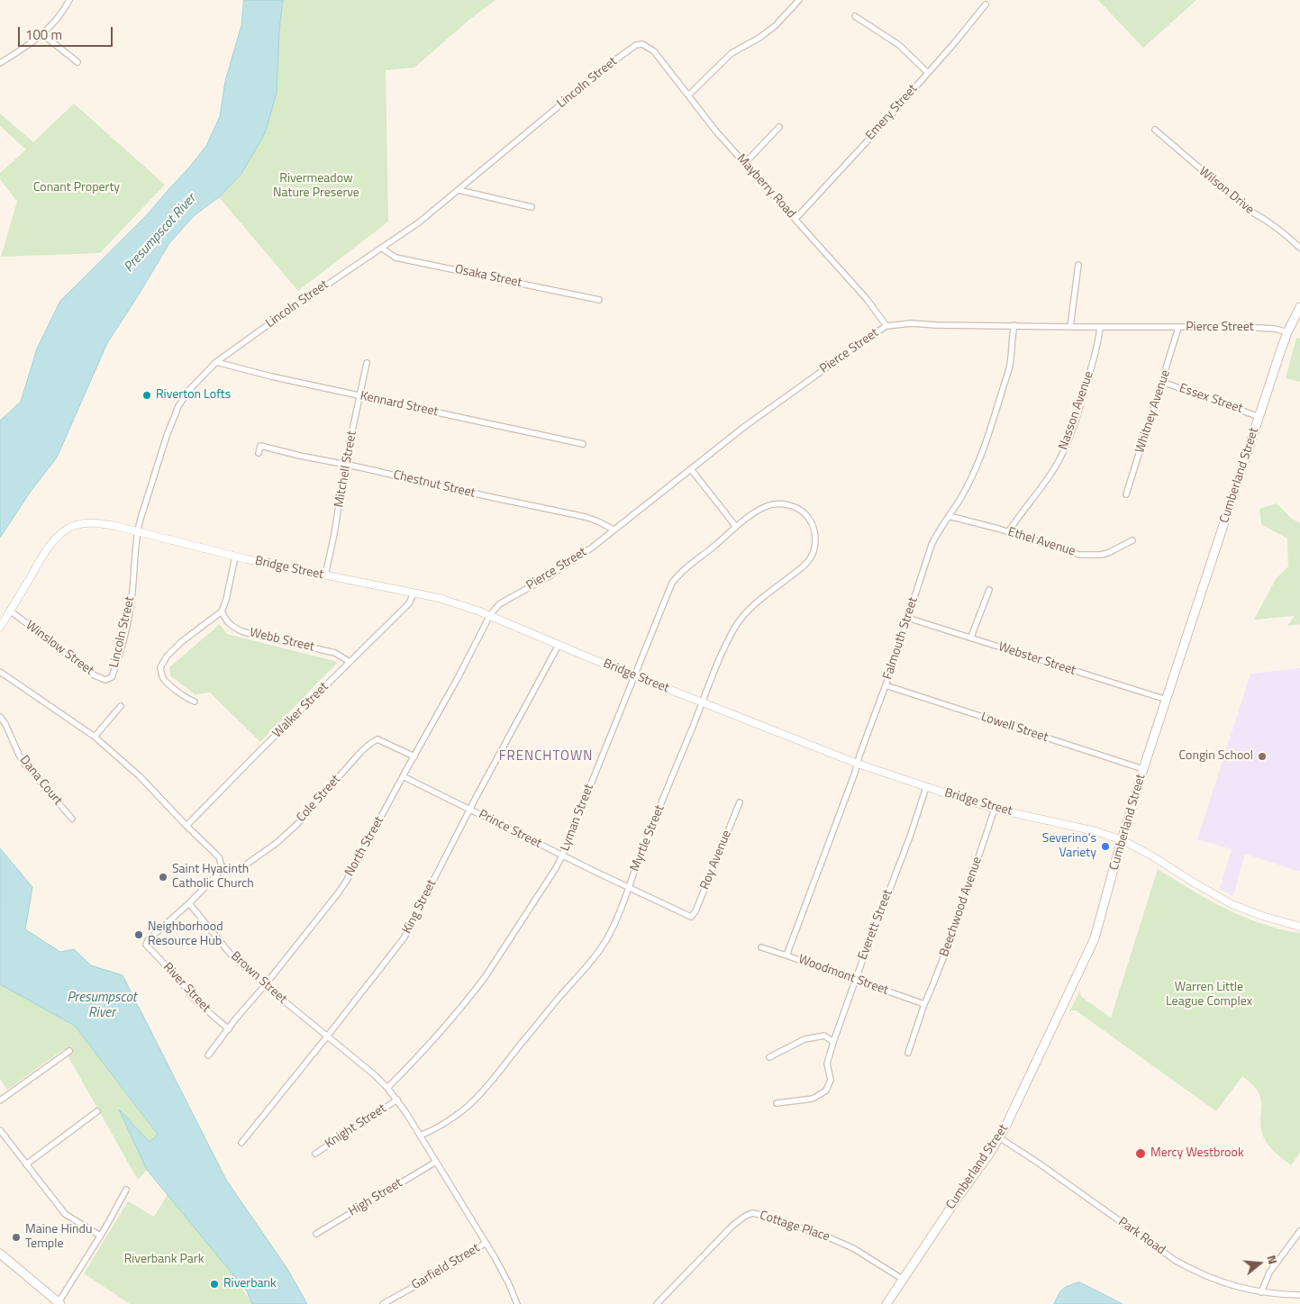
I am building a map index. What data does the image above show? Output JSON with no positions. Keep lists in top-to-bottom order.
{
  "streets": {
    "main road": ["Cumberland Street"],
    "street": [
      "Lincoln Street",
      "Emery Street",
      "Mayberry Road",
      "Wilson Drive",
      "Osaka Street",
      "Pierce Street",
      "Essex Street",
      "Kennard Street",
      "Nasson Avenue",
      "Whitney Avenue",
      "Mitchell Street",
      "Chestnut Street",
      "Ethel Avenue",
      "Bridge Street",
      "Falmouth Street",
      "Webb Street",
      "Winslow Street",
      "Webster Street",
      "Walker Street",
      "Lowell Street",
      "Dana Court",
      "Cole Street",
      "Lyman Street",
      "Prince Street",
      "Myrtle Street",
      "North Street",
      "Roy Avenue",
      "King Street",
      "Beechwood Avenue",
      "Everett Street",
      "Woodmont Street",
      "Brown Street",
      "River Street",
      "Knight Street",
      "High Street",
      "Cottage Place",
      "Park Road",
      "Garfield Street"
    ]
  },
  "crossings": [
    ["Lincoln Street", "Mayberry Road"],
    ["Lincoln Street", "Osaka Street"],
    ["Lincoln Street", "Kennard Street"],
    ["Lincoln Street", "Bridge Street"],
    ["Lincoln Street", "Winslow Street"],
    ["Emery Street", "Mayberry Road"],
    ["Mayberry Road", "Pierce Street"],
    ["Pierce Street", "Nasson Avenue"],
    ["Pierce Street", "Whitney Avenue"],
    ["Pierce Street", "Cumberland Street"],
    ["Pierce Street", "Chestnut Street"],
    ["Pierce Street", "Bridge Street"],
    ["Pierce Street", "Falmouth Street"],
    ["Pierce Street", "North Street"],
    ["Essex Street", "Whitney Avenue"],
    ["Essex Street", "Cumberland Street"],
    ["Kennard Street", "Mitchell Street"],
    ["Nasson Avenue", "Ethel Avenue"],
    ["Mitchell Street", "Chestnut Street"],
    ["Mitchell Street", "Bridge Street"],
    ["Cumberland Street", "Bridge Street"],
    ["Cumberland Street", "Webster Street"],
    ["Cumberland Street", "Lowell Street"],
    ["Cumberland Street", "Cottage Place"],
    ["Cumberland Street", "Park Road"],
    ["Ethel Avenue", "Falmouth Street"],
    ["Bridge Street", "Falmouth Street"],
    ["Bridge Street", "Winslow Street"],
    ["Bridge Street", "Walker Street"],
    ["Bridge Street", "Lyman Street"],
    ["Bridge Street", "Myrtle Street"],
    ["Bridge Street", "North Street"],
    ["Bridge Street", "King Street"],
    ["Bridge Street", "Beechwood Avenue"],
    ["Bridge Street", "Everett Street"],
    ["Falmouth Street", "Webster Street"],
    ["Falmouth Street", "Lowell Street"],
    ["Falmouth Street", "Woodmont Street"],
    ["Webb Street", "Walker Street"],
    ["Cole Street", "North Street"],
    ["Lyman Street", "Prince Street"],
    ["Lyman Street", "Myrtle Street"],
    ["Lyman Street", "Brown Street"],
    ["Prince Street", "Myrtle Street"],
    ["Prince Street", "North Street"],
    ["Prince Street", "Roy Avenue"],
    ["Prince Street", "King Street"],
    ["Myrtle Street", "Brown Street"],
    ["North Street", "Brown Street"],
    ["North Street", "River Street"],
    ["King Street", "Brown Street"],
    ["Beechwood Avenue", "Woodmont Street"],
    ["Everett Street", "Woodmont Street"],
    ["Brown Street", "River Street"],
    ["Brown Street", "Knight Street"],
    ["Brown Street", "High Street"],
    ["Brown Street", "Garfield Street"]
  ],
  "districts": ["FRENCHTOWN"],
  "water": ["Presumpscot River"],
  "parks": [
    "Rivermeadow Nature Preserve",
    "Conant Property",
    "Warren Little League Complex",
    "Riverbank Park"
  ],
  "places": [
    "Riverton Lofts",
    "Congin School",
    "Severino's Variety",
    "Saint Hyacinth Catholic Church",
    "Neighborhood Resource Hub",
    "Mercy Westbrook",
    "Maine Hindu Temple",
    "Riverbank"
  ],
  "scale_bar": "100 m",
  "north": "right"
}
